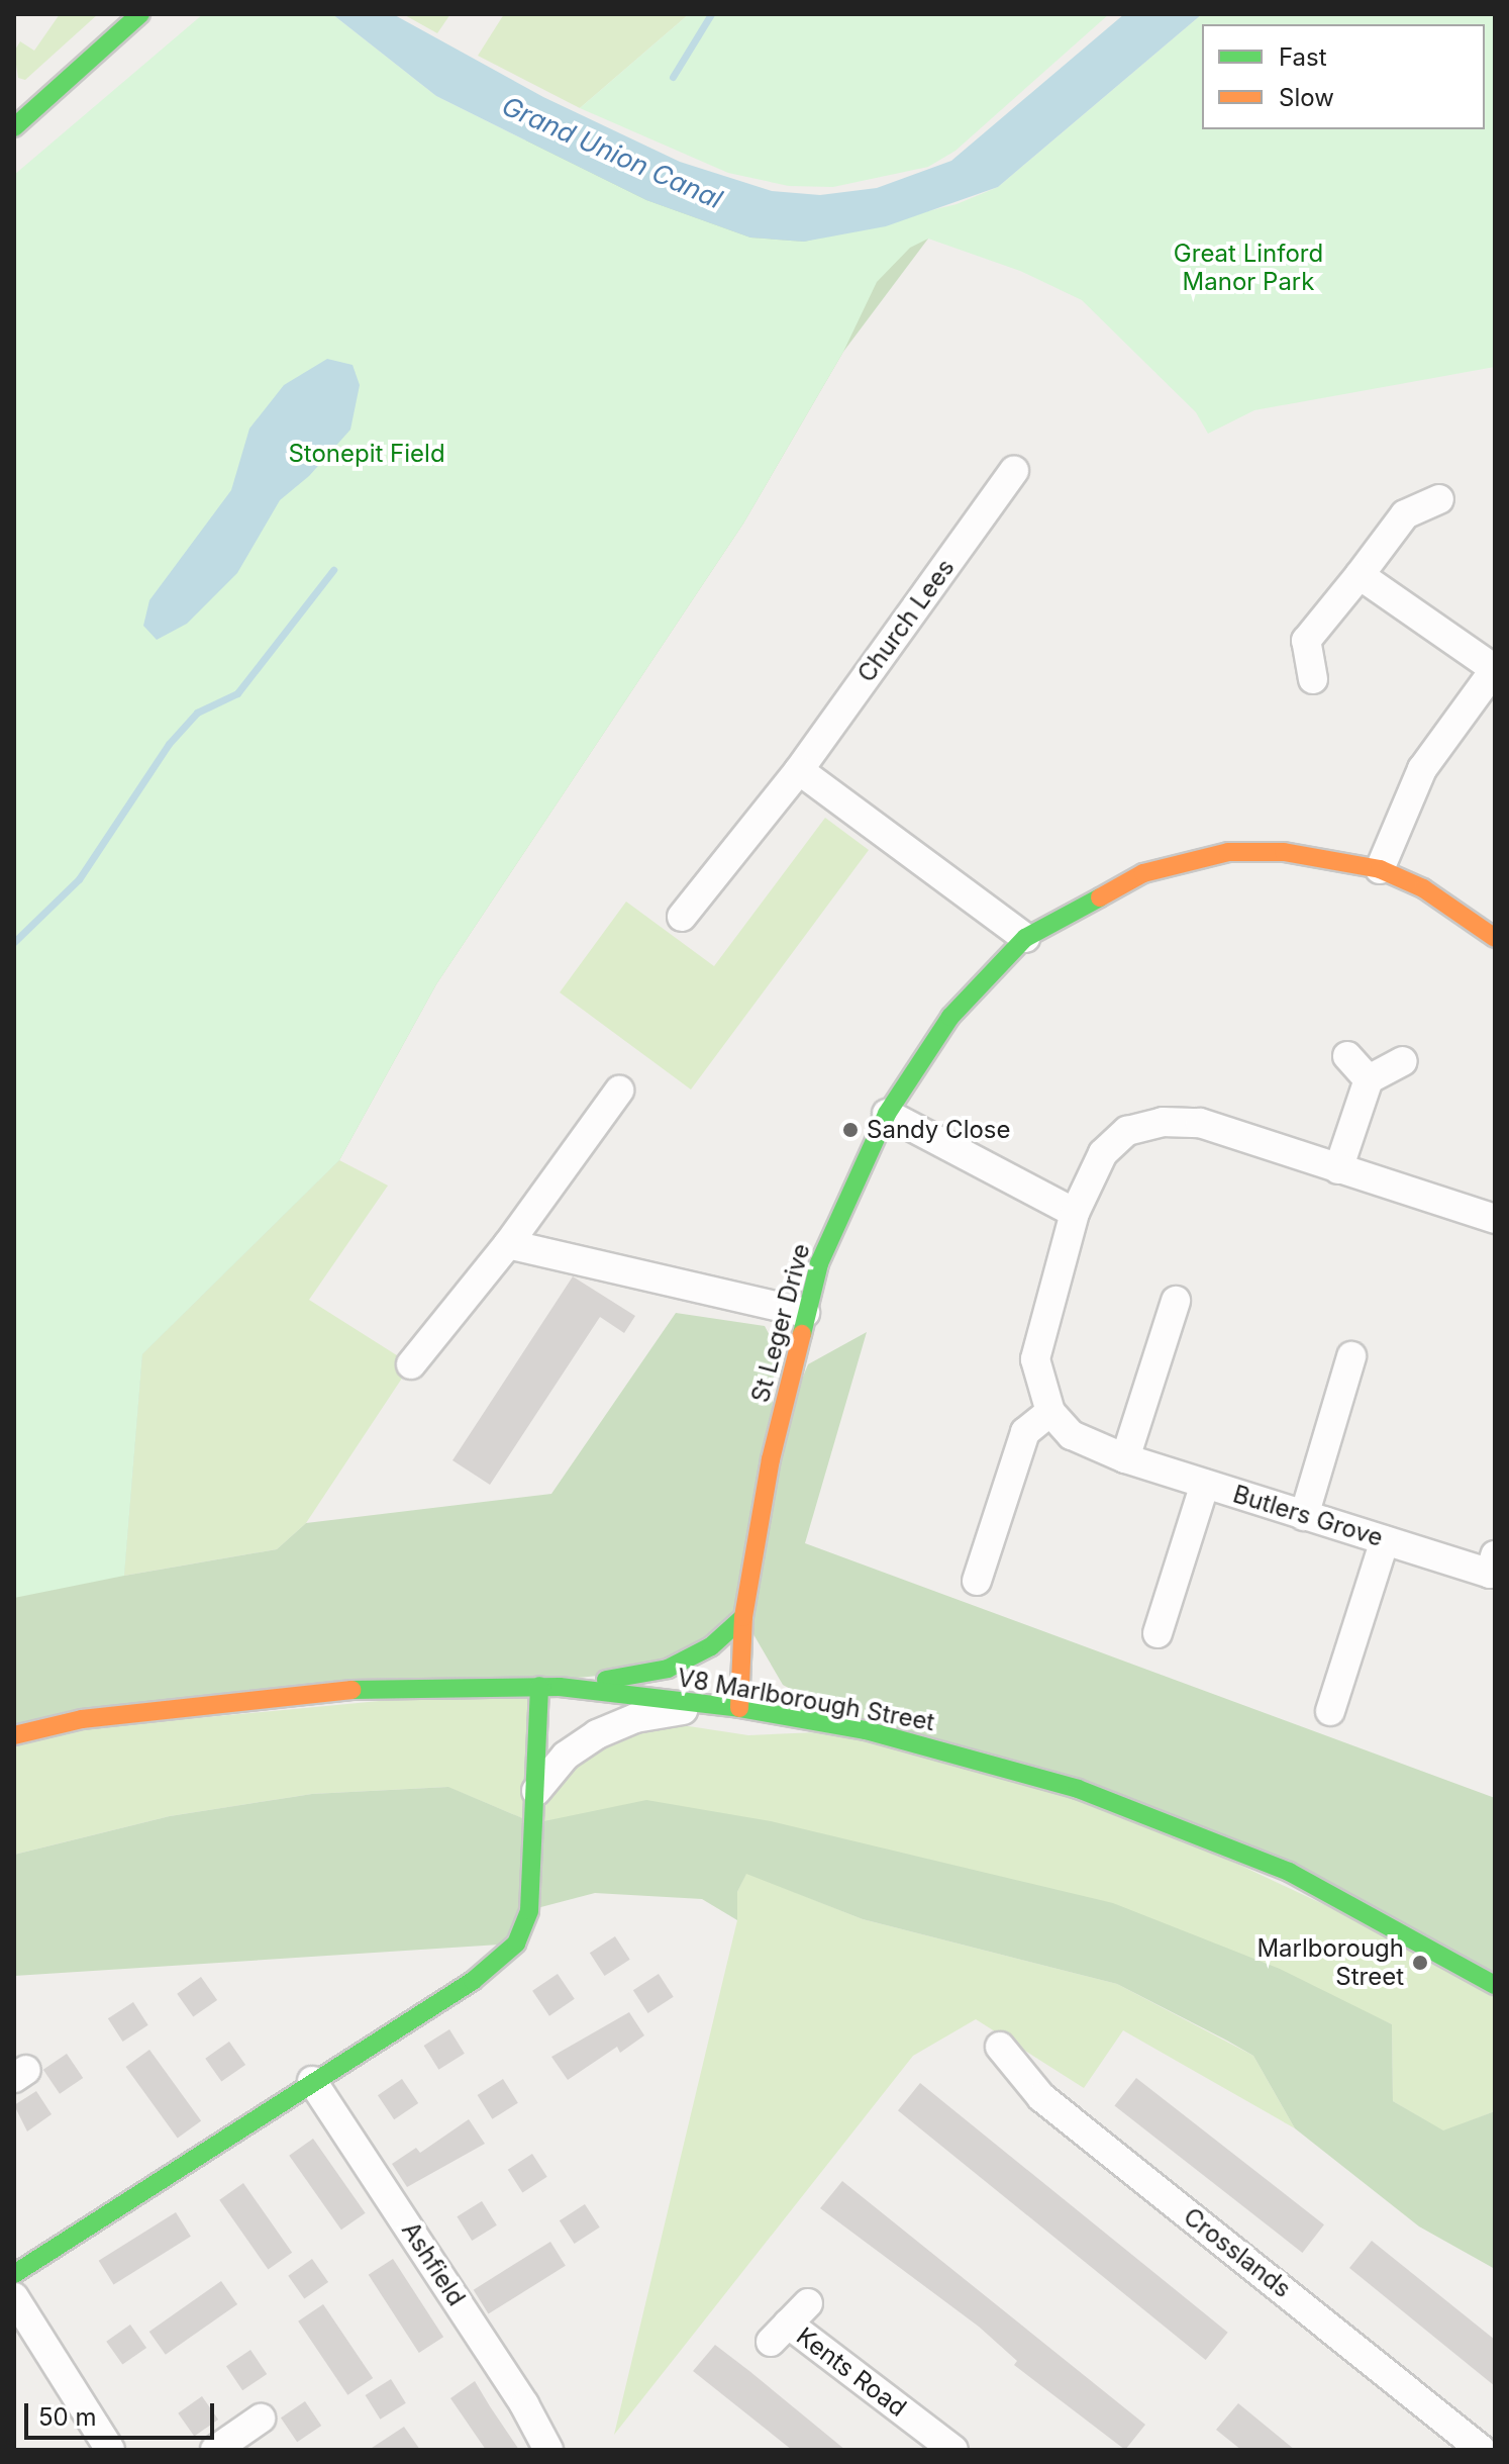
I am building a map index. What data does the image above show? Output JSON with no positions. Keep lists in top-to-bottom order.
{
  "streets": {
    "street": [
      "Church Lees",
      "St Leger Drive",
      "Butlers Grove",
      "V8 Marlborough Street",
      "Crosslands",
      "Ashfield",
      "Kents Road"
    ]
  },
  "crossings": [
    ["St Leger Drive", "V8 Marlborough Street"]
  ],
  "water": ["Grand Union Canal"],
  "parks": ["Great Linford Manor Park", "Stonepit Field"],
  "places": ["Sandy Close", "Marlborough Street"],
  "legend": ["Fast", "Slow"],
  "scale_bar": "50 m"
}
